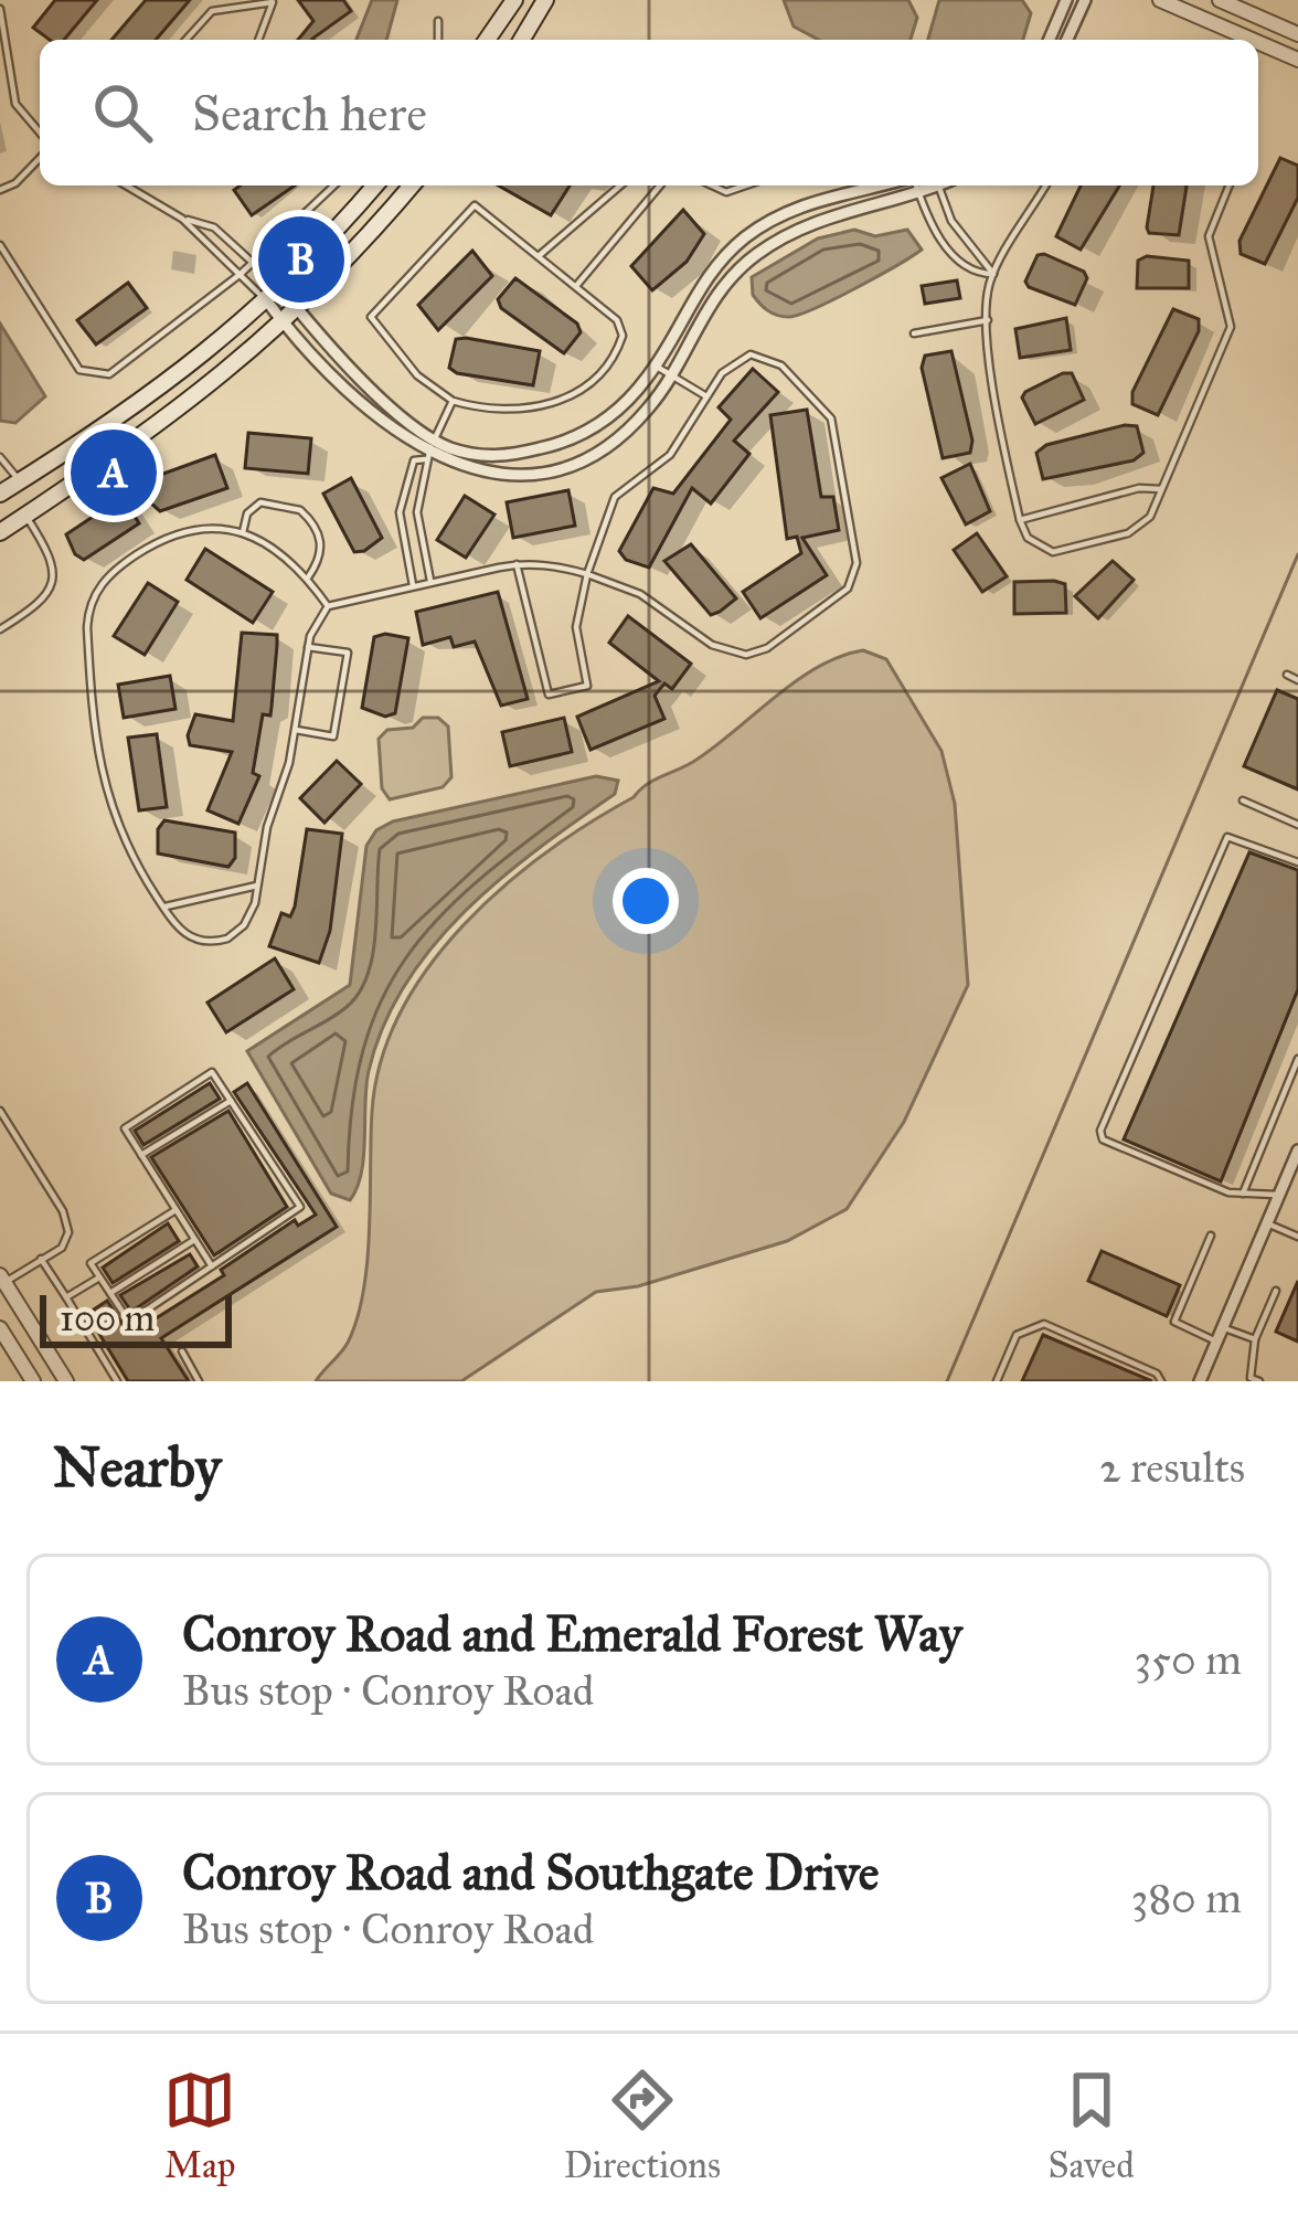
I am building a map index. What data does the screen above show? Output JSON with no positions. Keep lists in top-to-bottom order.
{
  "scale_bar": "100 m",
  "page": {
    "search": "Search here",
    "pins": ["B", "A"],
    "scale": "100 m",
    "heading": ["Nearby", "2 results"],
    "list": [
      {
        "mark": "A",
        "name": "Conroy Road and Emerald Forest Way",
        "note": "Bus stop · Conroy Road",
        "value": "350 m"
      },
      {
        "mark": "B",
        "name": "Conroy Road and Southgate Drive",
        "note": "Bus stop · Conroy Road",
        "value": "380 m"
      }
    ],
    "nav": ["Map", "Directions", "Saved"]
  }
}
